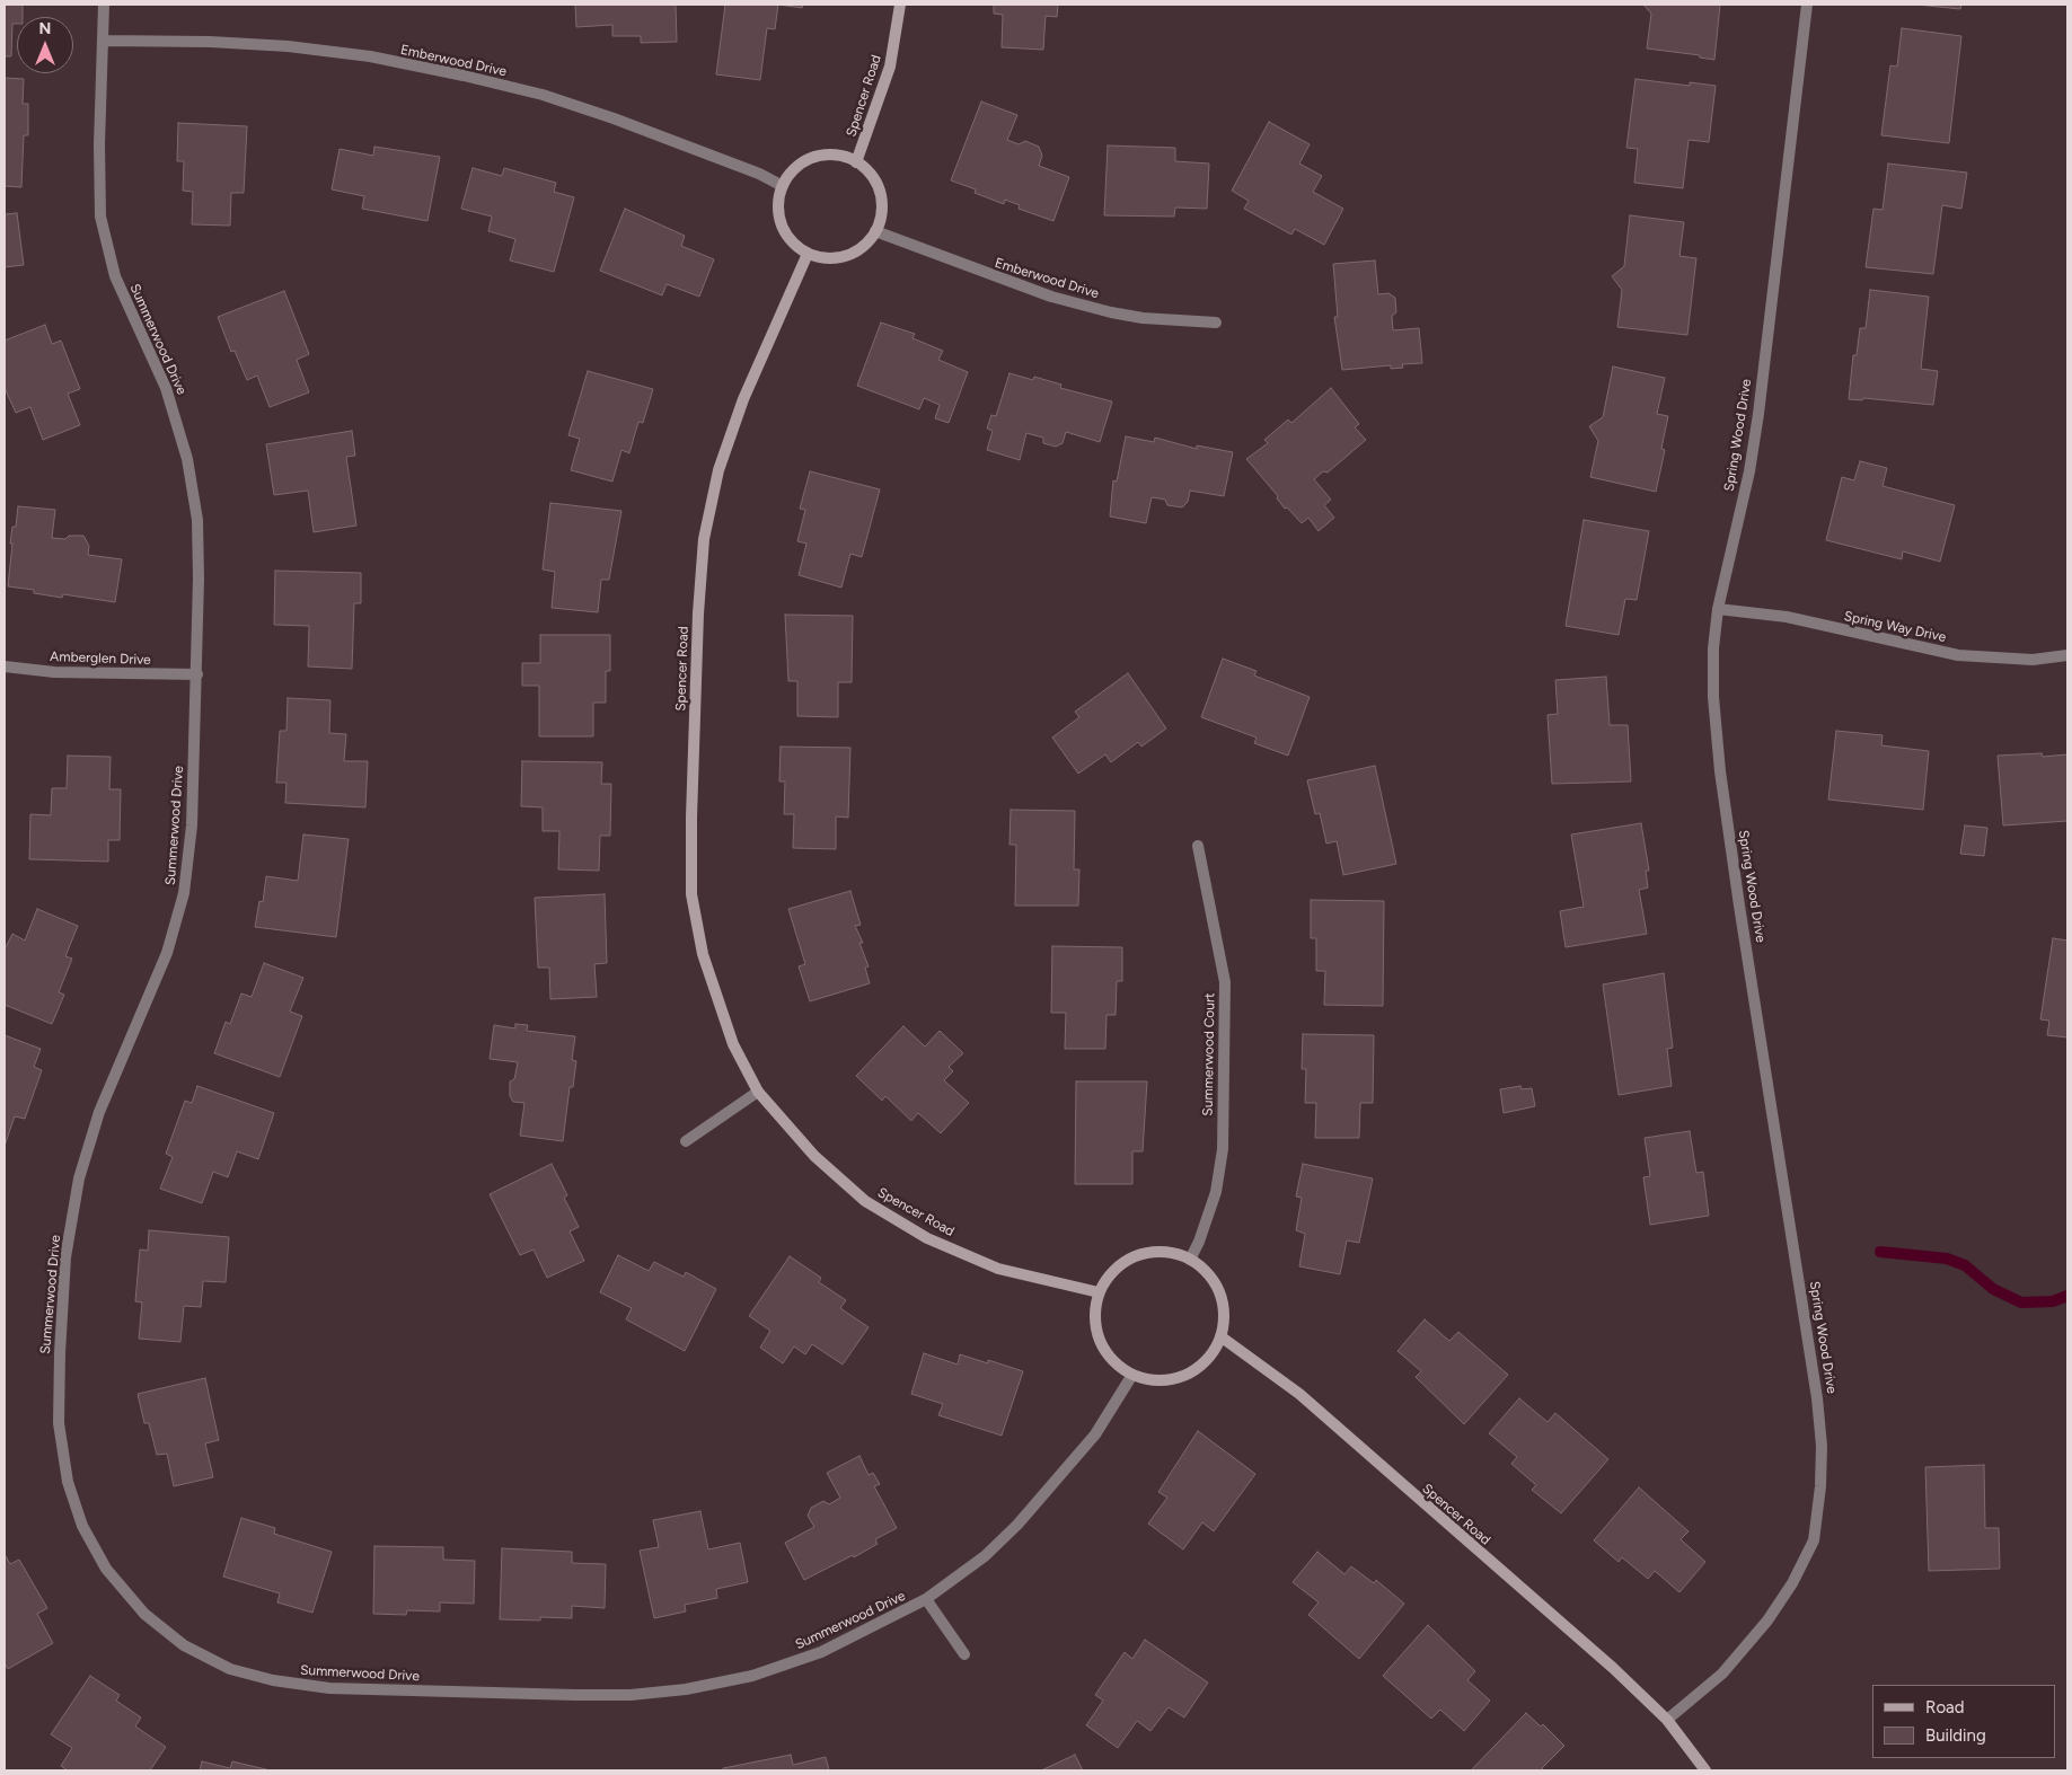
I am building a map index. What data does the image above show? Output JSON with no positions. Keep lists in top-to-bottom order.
{
  "streets": {
    "main road": ["Spencer Road"],
    "street": [
      "Emberwood Drive",
      "Summerwood Drive",
      "Spring Wood Drive",
      "Spring Way Drive",
      "Amberglen Drive",
      "Summerwood Court"
    ]
  },
  "crossings": [
    ["Emberwood Drive", "Spencer Road"],
    ["Emberwood Drive", "Summerwood Drive"],
    ["Spencer Road", "Summerwood Drive"],
    ["Spencer Road", "Spring Wood Drive"],
    ["Spencer Road", "Summerwood Court"],
    ["Summerwood Drive", "Amberglen Drive"],
    ["Summerwood Drive", "Summerwood Court"],
    ["Spring Wood Drive", "Spring Way Drive"]
  ],
  "legend": ["Road", "Building"],
  "north": "top"
}
